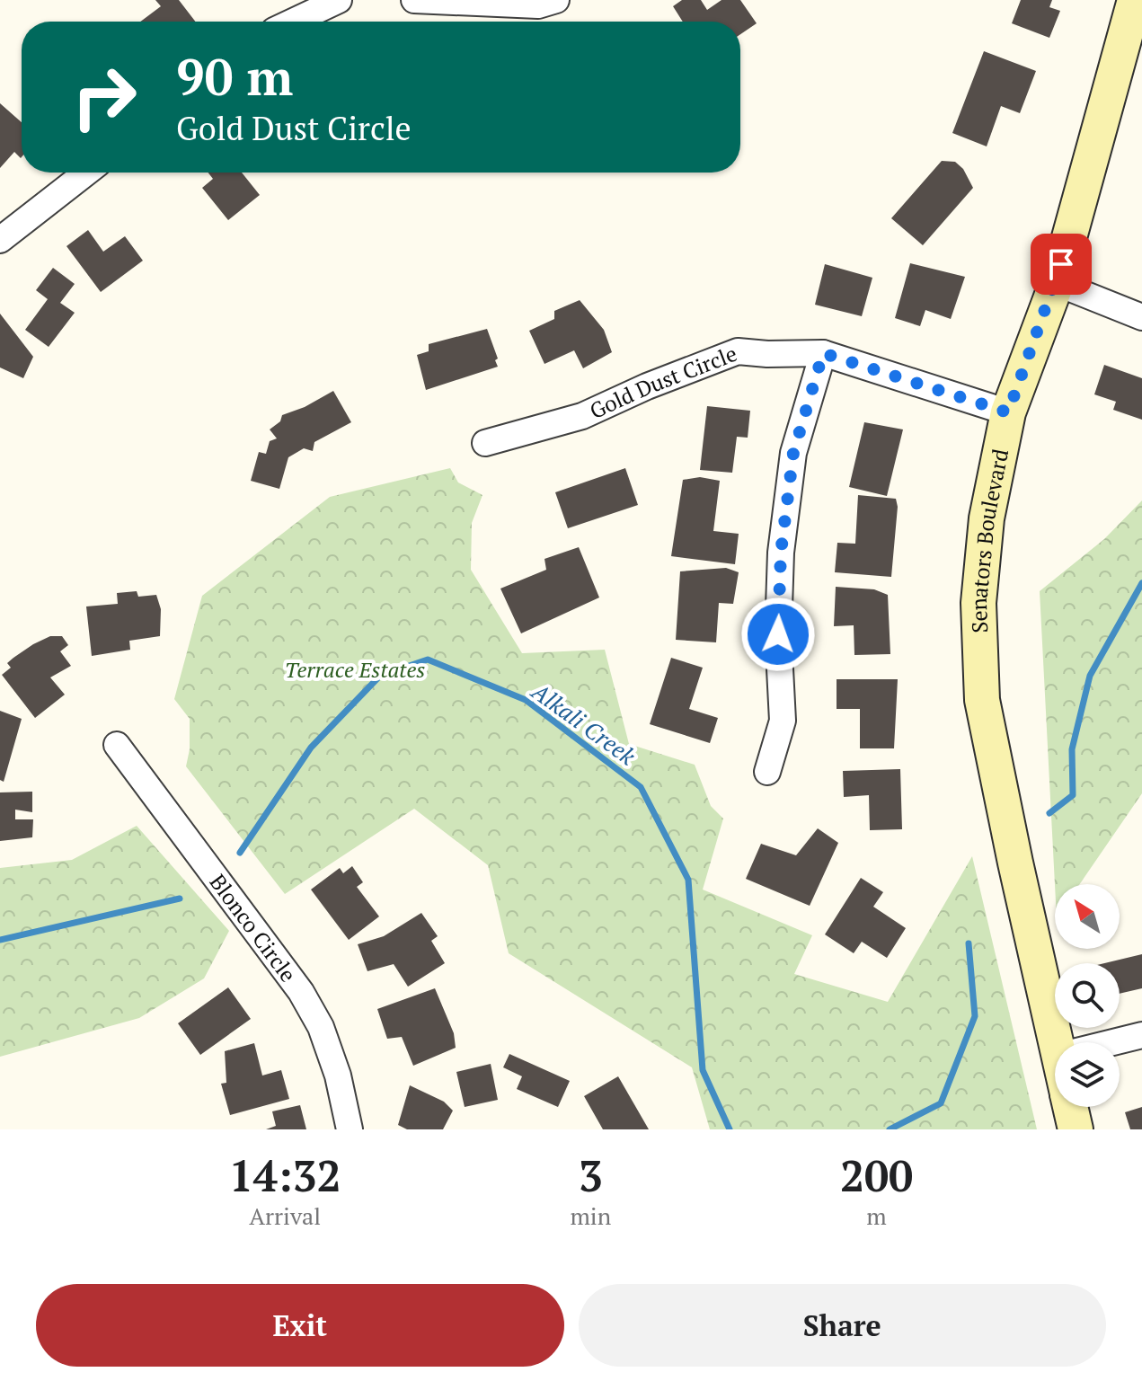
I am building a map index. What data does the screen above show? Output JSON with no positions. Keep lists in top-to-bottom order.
{
  "streets": {
    "street": ["Gold Dust Circle", "Senators Boulevard", "Blonco Circle"]
  },
  "crossings": [
    ["Gold Dust Circle", "Senators Boulevard"]
  ],
  "water": ["Alkali Creek"],
  "parks": ["Terrace Estates"],
  "north": "top left",
  "page": {
    "turn": ["90 m", "Gold Dust Circle"],
    "eta": [
      "14:32",
      "Arrival",
      "3",
      "min",
      "200",
      "m"
    ],
    "buttons": ["Exit", "Share"]
  }
}
